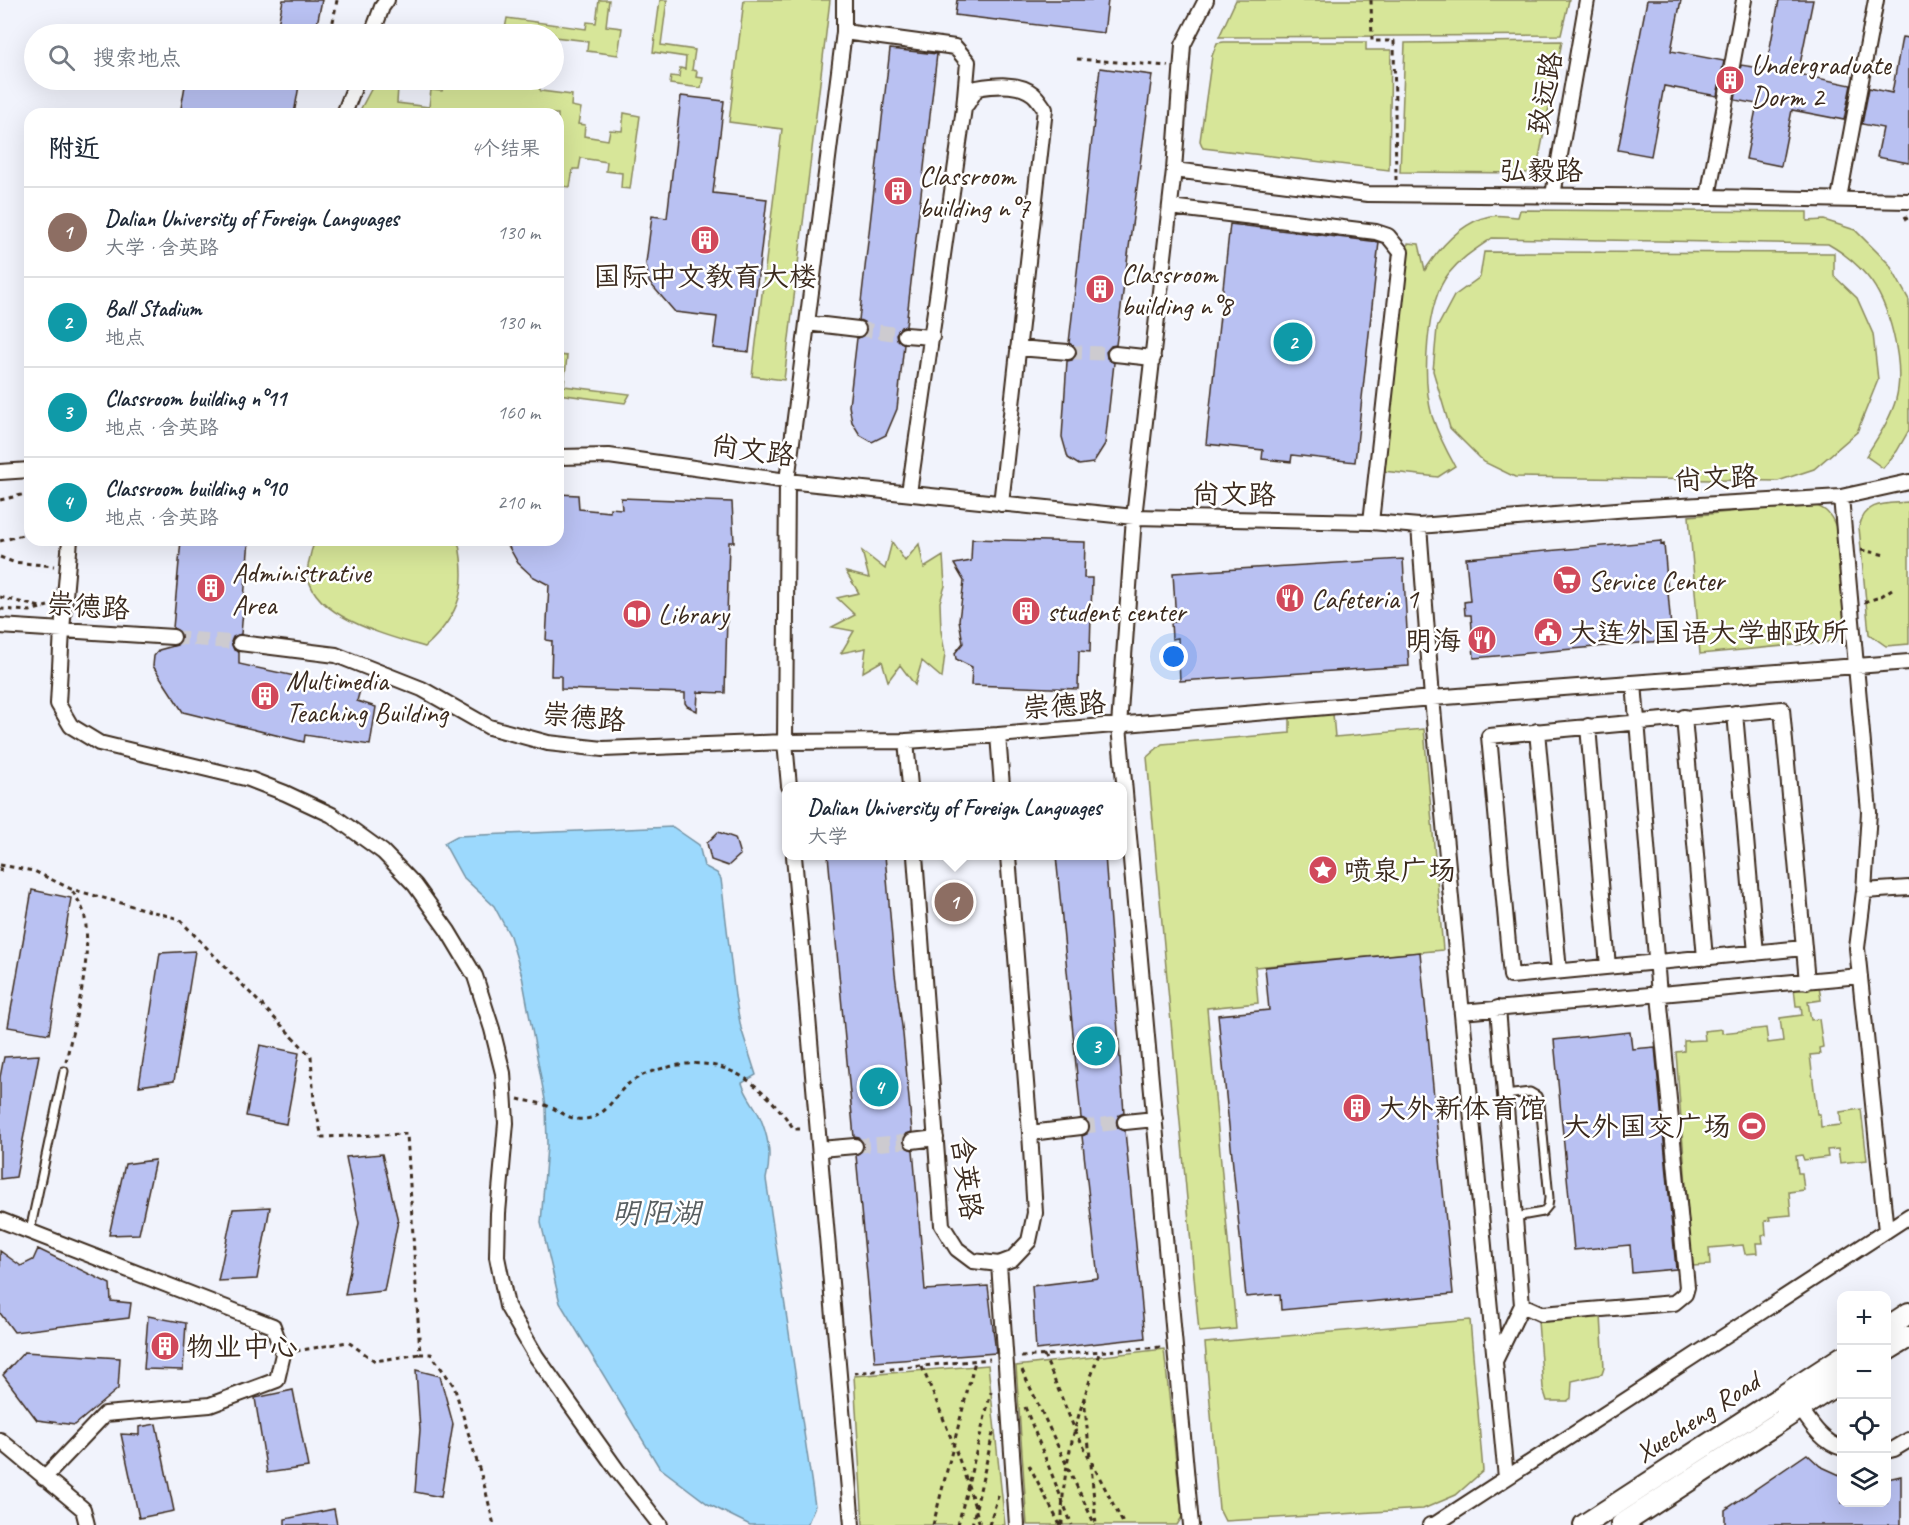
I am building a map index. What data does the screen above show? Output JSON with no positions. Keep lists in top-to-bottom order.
{
  "streets": {
    "main road": ["Xuecheng Road"],
    "street": [
      "致远路",
      "弘毅路",
      "尚文路",
      "崇德路",
      "含英路"
    ]
  },
  "crossings": [
    ["致远路", "弘毅路"]
  ],
  "water": ["明阳湖"],
  "places": {
    "building": [
      "Undergraduate Dorm 2",
      "Classroom building n°7",
      "国际中文教育大楼",
      "Classroom building n°8",
      "Administrative Area",
      "student center",
      "Multimedia Teaching Building",
      "大外新体育馆",
      "物业中心"
    ],
    "supermarket": ["Service Center"],
    "restaurant": ["Cafeteria 1", "明海"],
    "library": ["Library"],
    "public building": ["大连外国语大学邮政所"],
    "place": ["喷泉广场"],
    "sports": ["大外国交广场"]
  },
  "page": {
    "search": "搜索地点",
    "heading": ["附近", "4个结果"],
    "list": [
      {
        "mark": "1",
        "name": "Dalian University of Foreign Languages",
        "note": "大学 · 含英路",
        "value": "130 m"
      },
      {
        "mark": "2",
        "name": "Ball Stadium",
        "note": "地点",
        "value": "130 m"
      },
      {
        "mark": "3",
        "name": "Classroom building n°11",
        "note": "地点 · 含英路",
        "value": "160 m"
      },
      {
        "mark": "4",
        "name": "Classroom building n°10",
        "note": "地点 · 含英路",
        "value": "210 m"
      }
    ],
    "pins": [
      "2",
      "1",
      "3",
      "4"
    ],
    "popup": ["Dalian University of Foreign Languages", "大学"],
    "map_buttons": ["+", "−"]
  }
}
